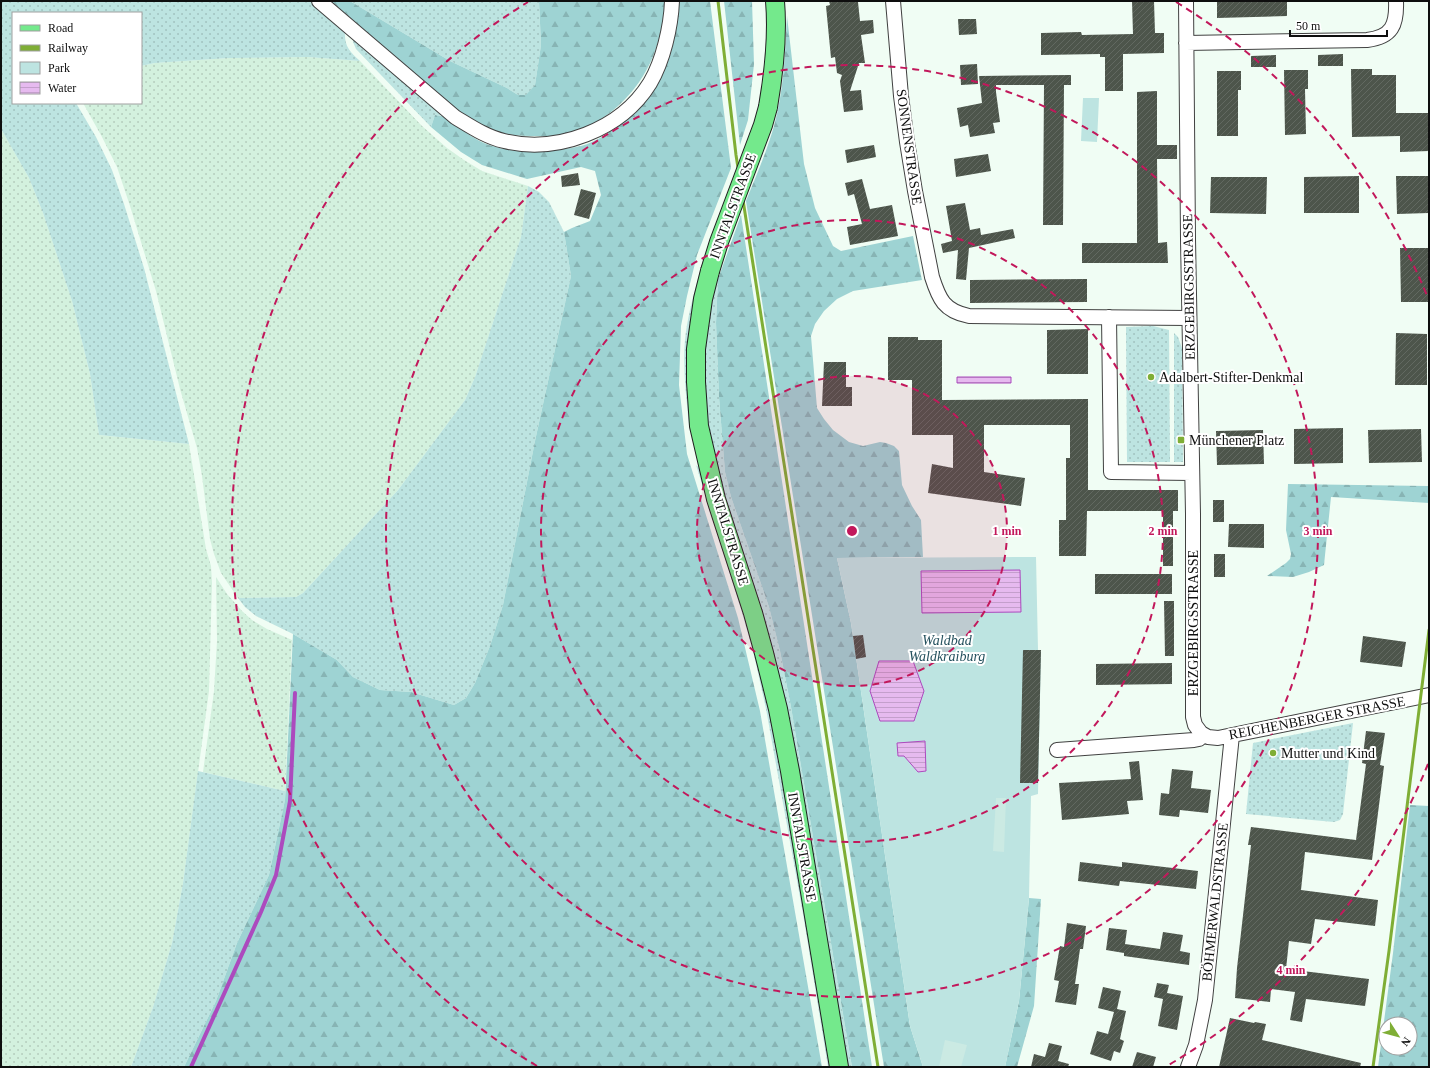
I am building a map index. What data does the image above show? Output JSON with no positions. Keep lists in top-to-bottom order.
{
  "streets": {
    "main road": ["INNTALSTRASSE"],
    "street": [
      "SONNENSTRASSE",
      "ERZGEBIRGSSTRASSE",
      "REICHENBERGER STRASSE",
      "BÖHMERWALDSTRASSE"
    ]
  },
  "crossings": [
    ["ERZGEBIRGSSTRASSE", "REICHENBERGER STRASSE"],
    ["REICHENBERGER STRASSE", "BÖHMERWALDSTRASSE"]
  ],
  "parks": ["Waldbad Waldkraiburg"],
  "places": {
    "other": ["Adalbert-Stifter-Denkmal", "Mutter und Kind"],
    "transit": ["Münchener Platz"]
  },
  "legend": [
    "Road",
    "Railway",
    "Park",
    "Water"
  ],
  "scale_bar": "50 m",
  "north": "bottom right",
  "rings": [
    "1 min",
    "2 min",
    "3 min",
    "4 min"
  ]
}
